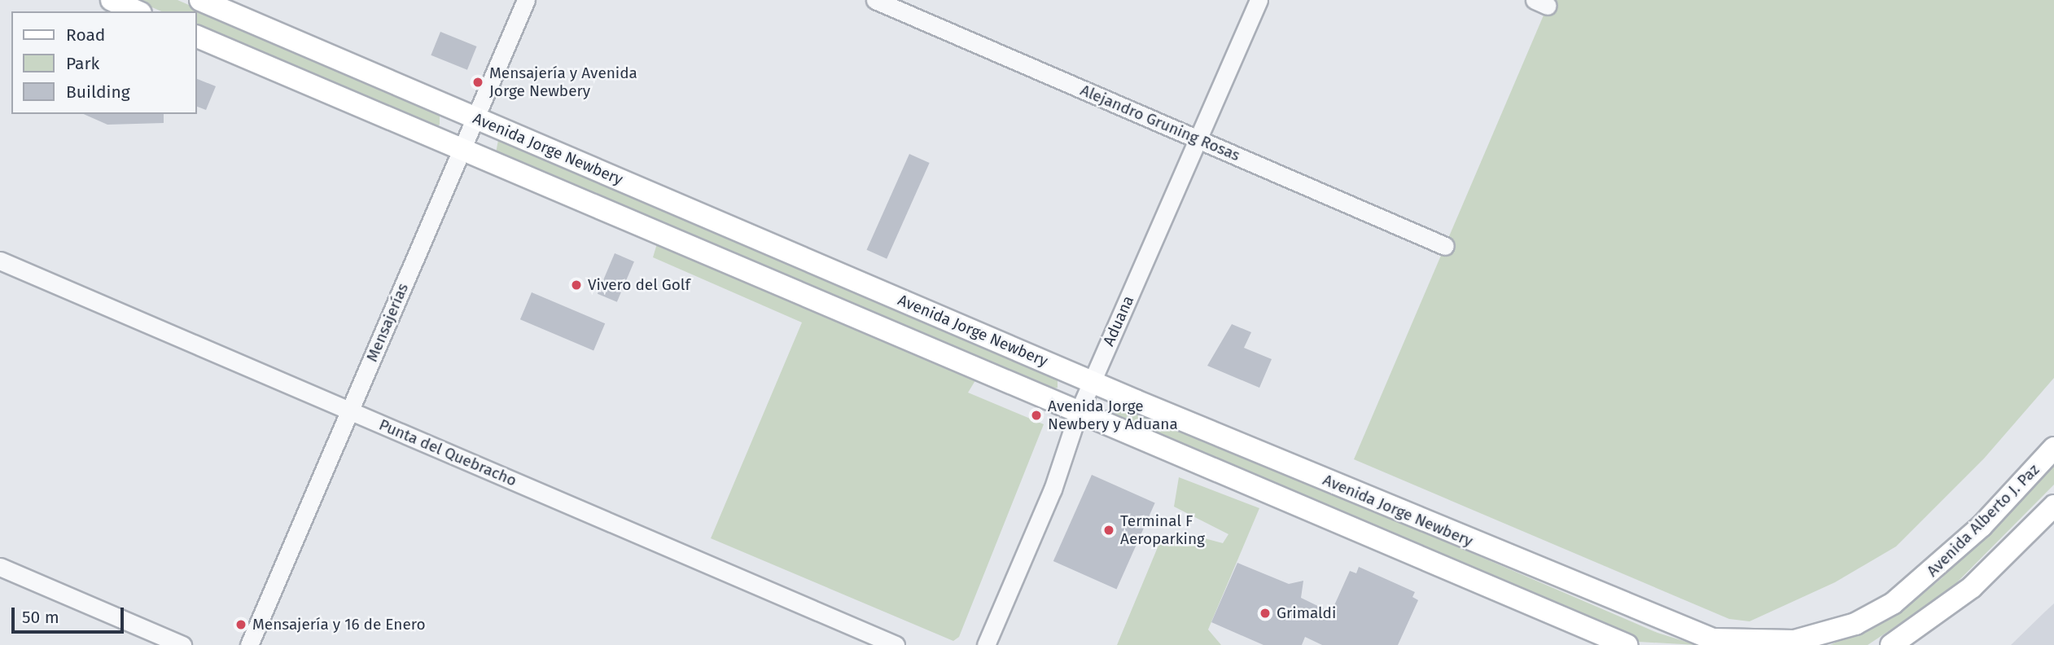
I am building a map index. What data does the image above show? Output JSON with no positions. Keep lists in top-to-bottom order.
{
  "streets": {
    "main road": ["Avenida Jorge Newbery", "Avenida Alberto J. Paz"],
    "street": [
      "Alejandro Gruning Rosas",
      "Aduana",
      "Mensajerías",
      "Punta del Quebracho"
    ]
  },
  "crossings": [
    ["Alejandro Gruning Rosas", "Aduana"],
    ["Avenida Jorge Newbery", "Aduana"],
    ["Avenida Jorge Newbery", "Mensajerías"],
    ["Avenida Jorge Newbery", "Avenida Alberto J. Paz"],
    ["Mensajerías", "Punta del Quebracho"]
  ],
  "places": [
    "Mensajería y Avenida Jorge Newbery",
    "Vivero del Golf",
    "Avenida Jorge Newbery y Aduana",
    "Terminal F Aeroparking",
    "Grimaldi",
    "Mensajería y 16 de Enero"
  ],
  "legend": ["Road", "Park", "Building"],
  "scale_bar": "50 m"
}
